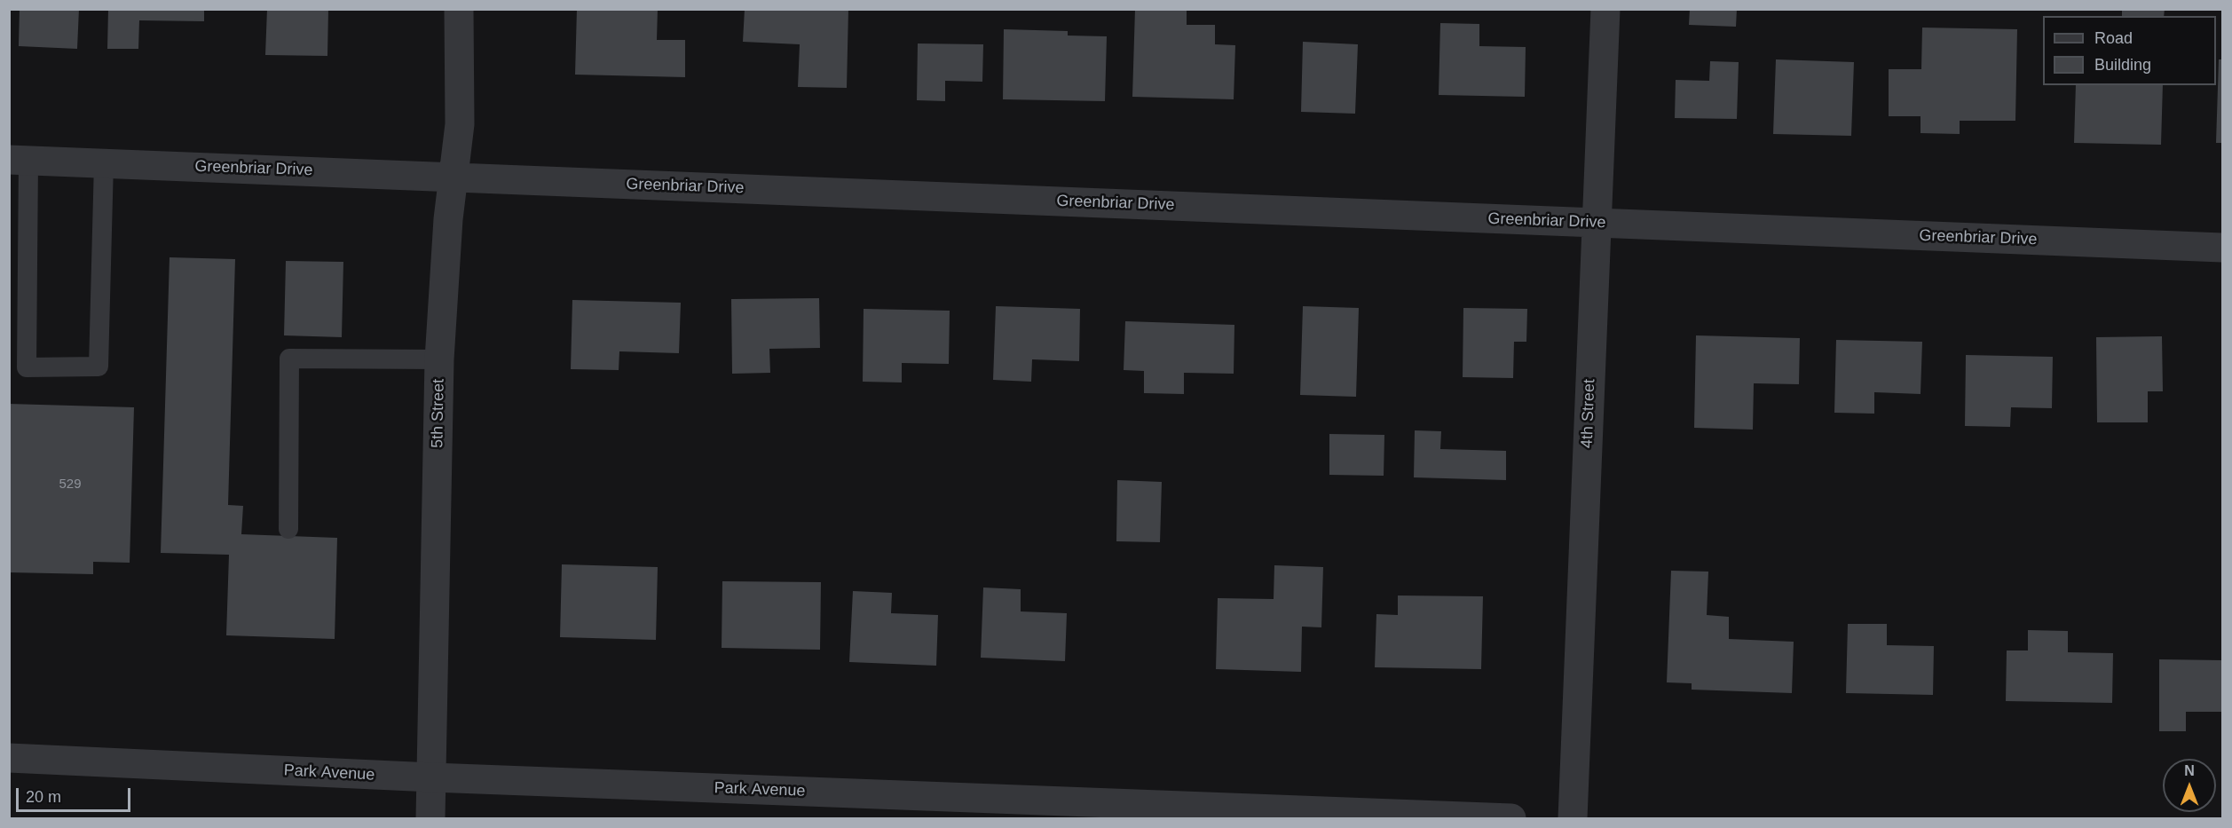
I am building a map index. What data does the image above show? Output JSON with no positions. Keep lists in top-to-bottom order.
{
  "streets": {
    "street": [
      "Greenbriar Drive",
      "5th Street",
      "4th Street",
      "Park Avenue"
    ]
  },
  "crossings": [
    ["Greenbriar Drive", "5th Street"],
    ["Greenbriar Drive", "4th Street"],
    ["5th Street", "Park Avenue"]
  ],
  "house_numbers": ["529"],
  "legend": ["Road", "Building"],
  "scale_bar": "20 m",
  "north": "top"
}
